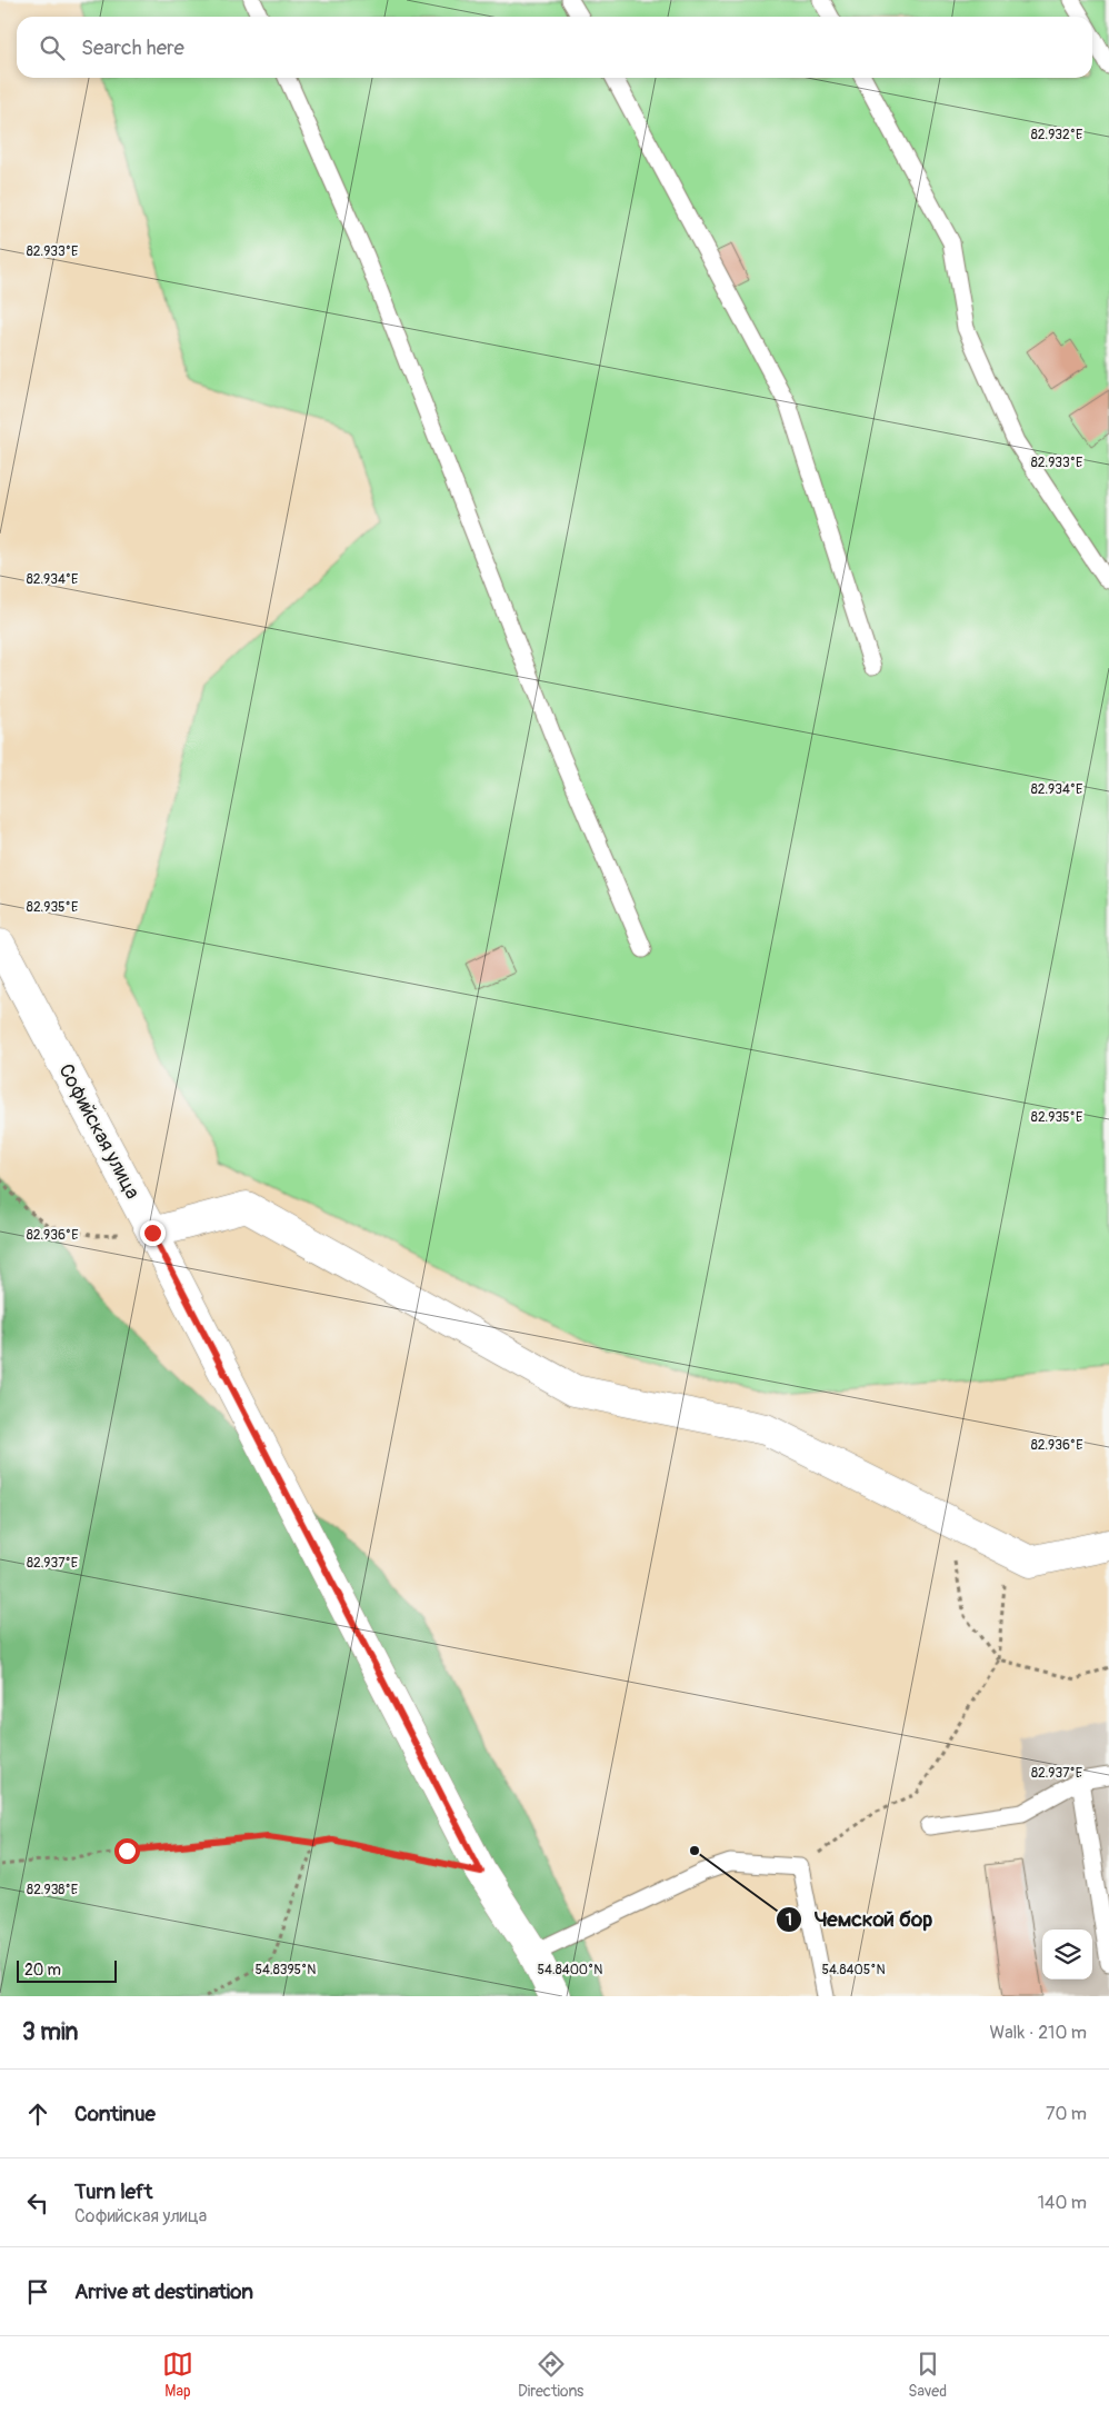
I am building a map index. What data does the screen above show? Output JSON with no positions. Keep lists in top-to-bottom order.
{
  "streets": {
    "main road": ["Софийская улица"]
  },
  "places": ["Чемской бор"],
  "scale_bar": "20 m",
  "page": {
    "search": "Search here",
    "scale": "20 m",
    "heading": ["3 min", "Walk · 210 m"],
    "list": [
      ["Continue", "70 m"],
      ["Turn left", "Софийская улица", "140 m"],
      "Arrive at destination"
    ],
    "nav": ["Map", "Directions", "Saved"]
  },
  "coordinates": [
    "82.932°E",
    "82.933°E",
    "82.934°E",
    "82.935°E",
    "82.936°E",
    "82.937°E",
    "82.938°E",
    "54.8395°N",
    "54.8400°N",
    "54.8405°N"
  ]
}
